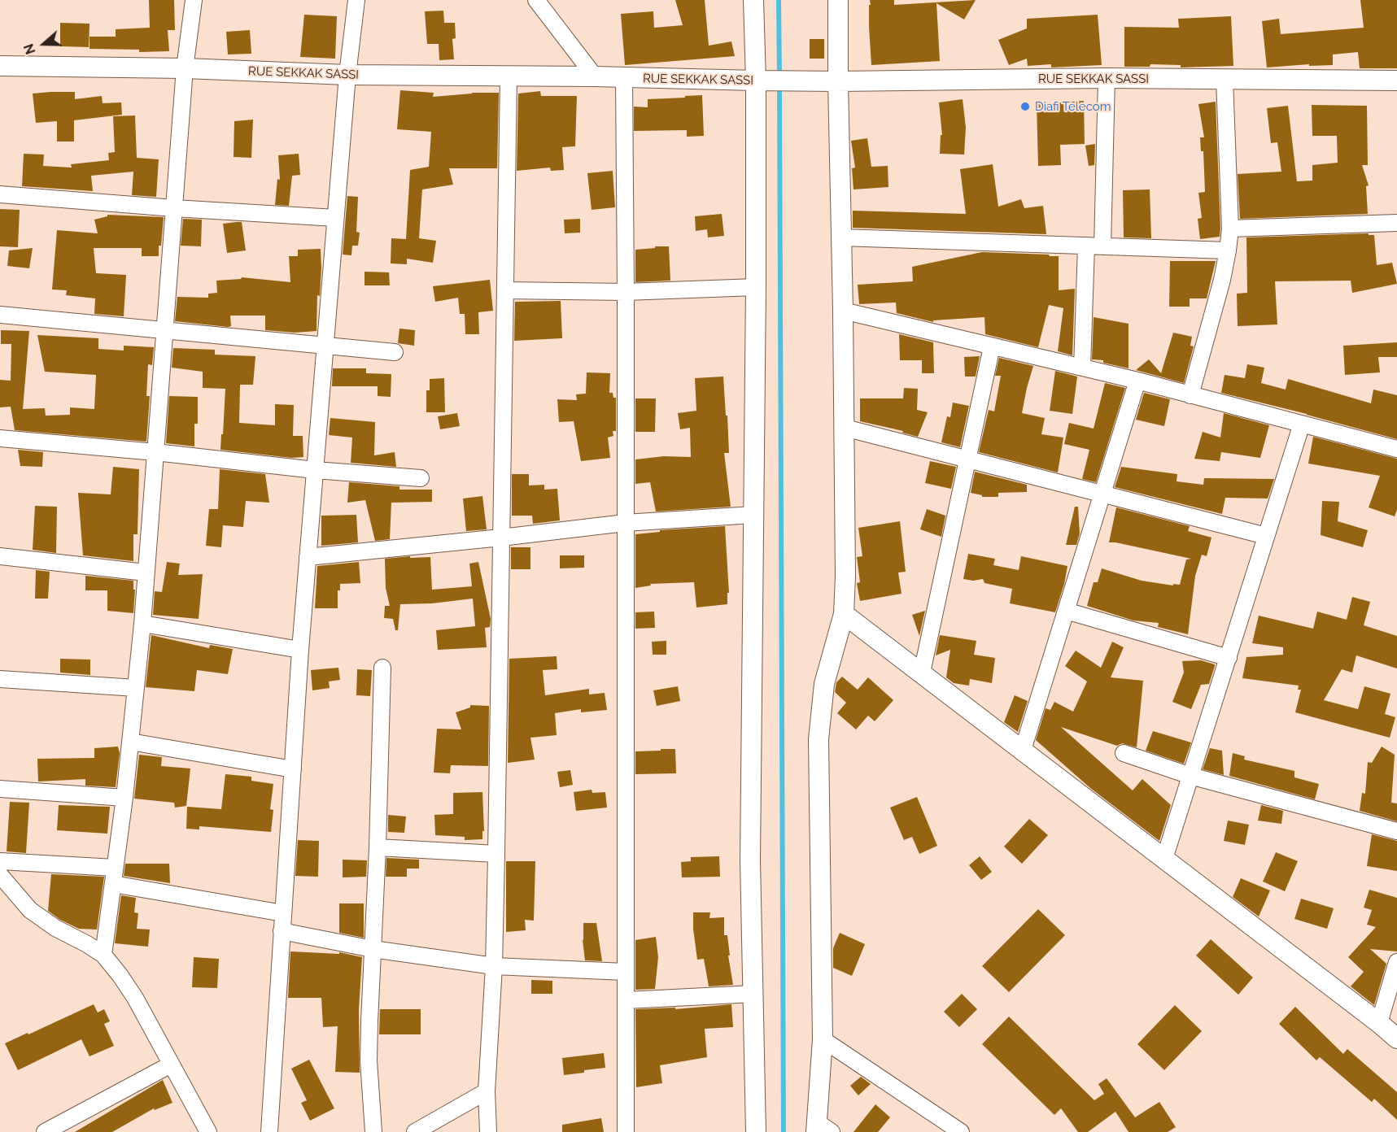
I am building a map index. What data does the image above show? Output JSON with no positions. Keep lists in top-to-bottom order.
{
  "streets": {
    "street": ["RUE SEKKAK SASSI"]
  },
  "places": ["Diafi Telecom"],
  "north": "left"
}
